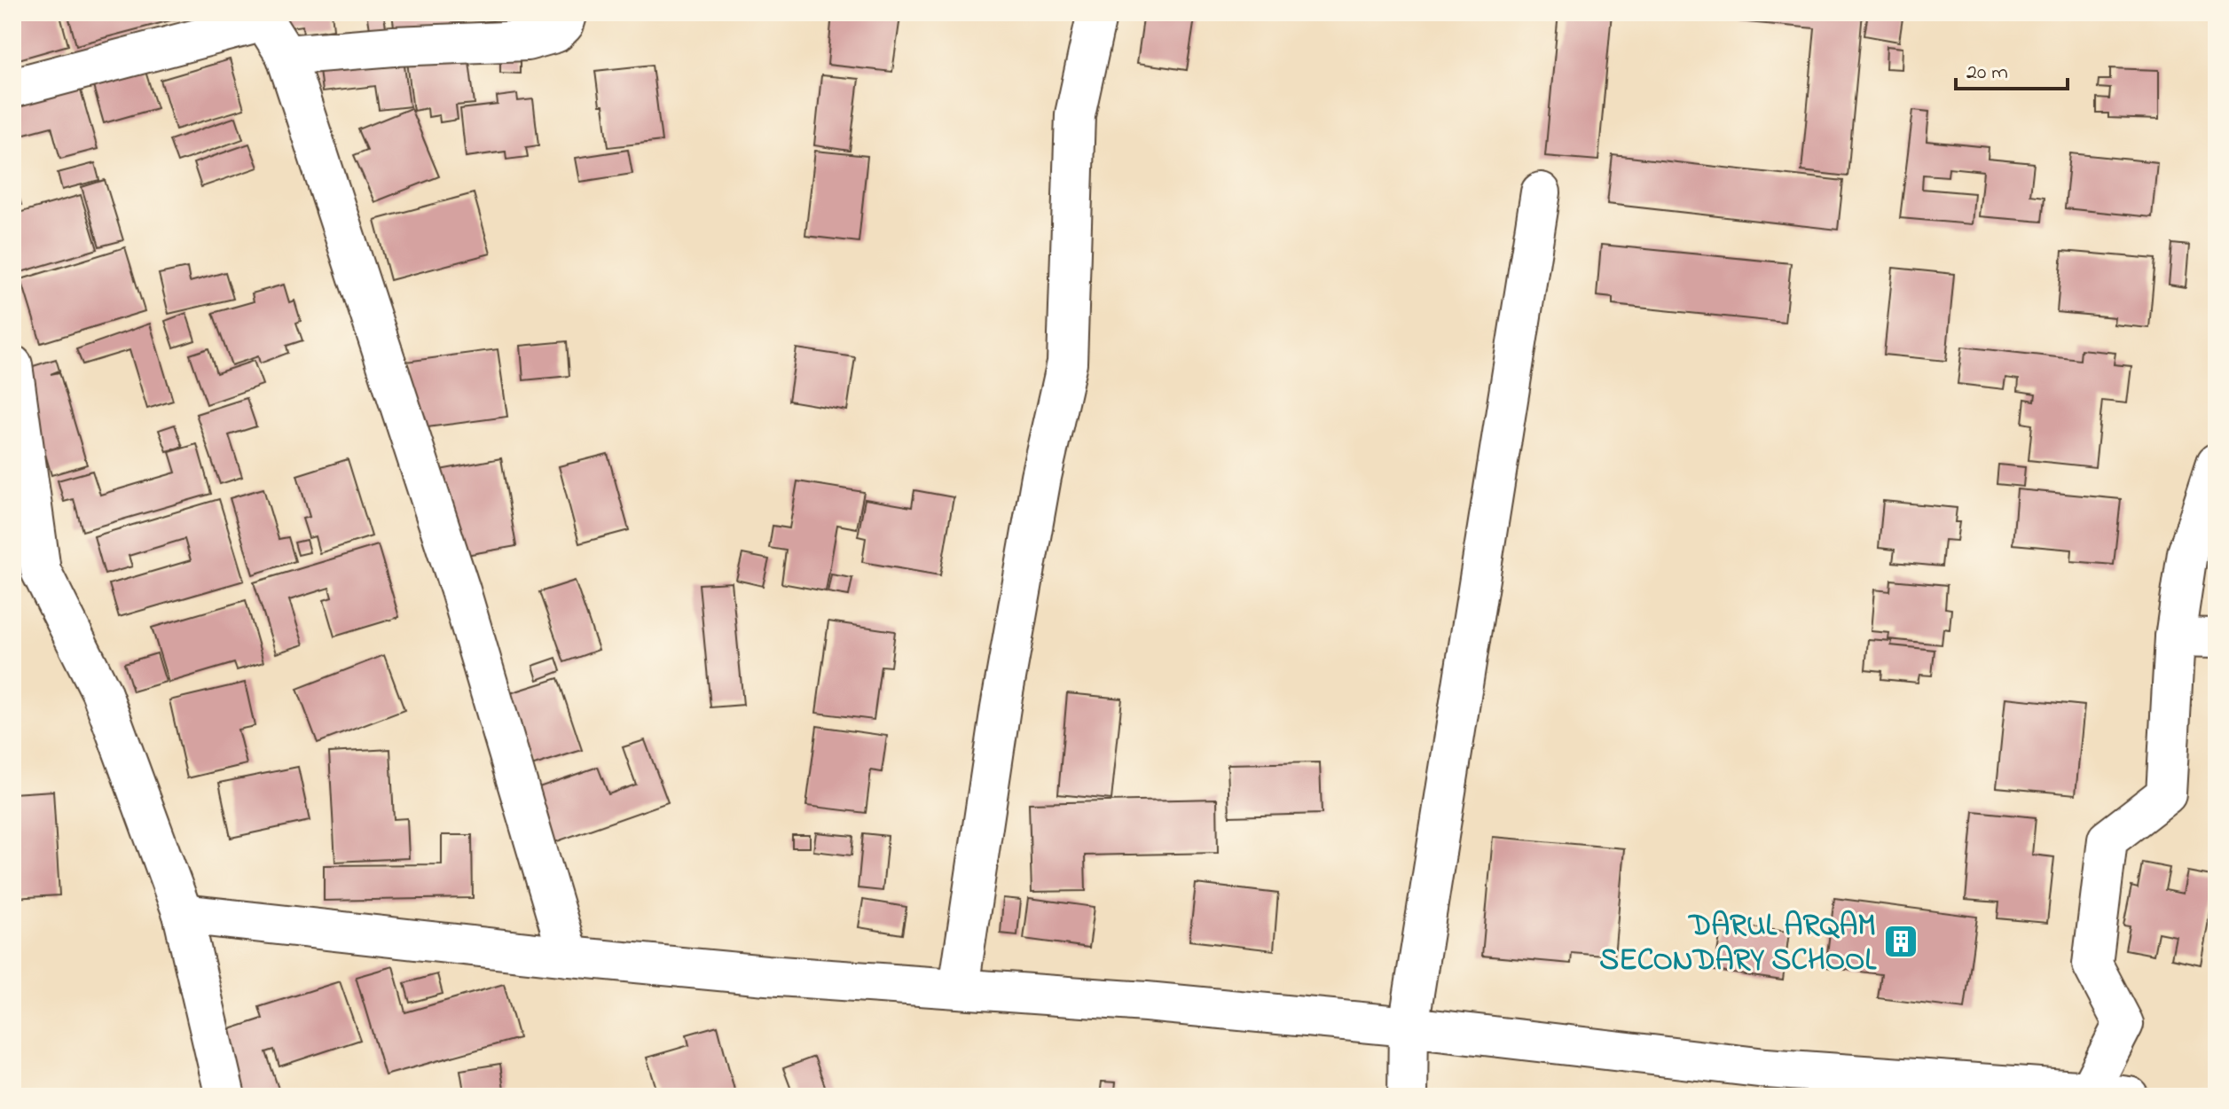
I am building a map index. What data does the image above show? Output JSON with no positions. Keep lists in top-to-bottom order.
{
  "places": {
    "building": ["DARUL ARQAM SECONDARY SCHOOL"]
  },
  "scale_bar": "20 m"
}
